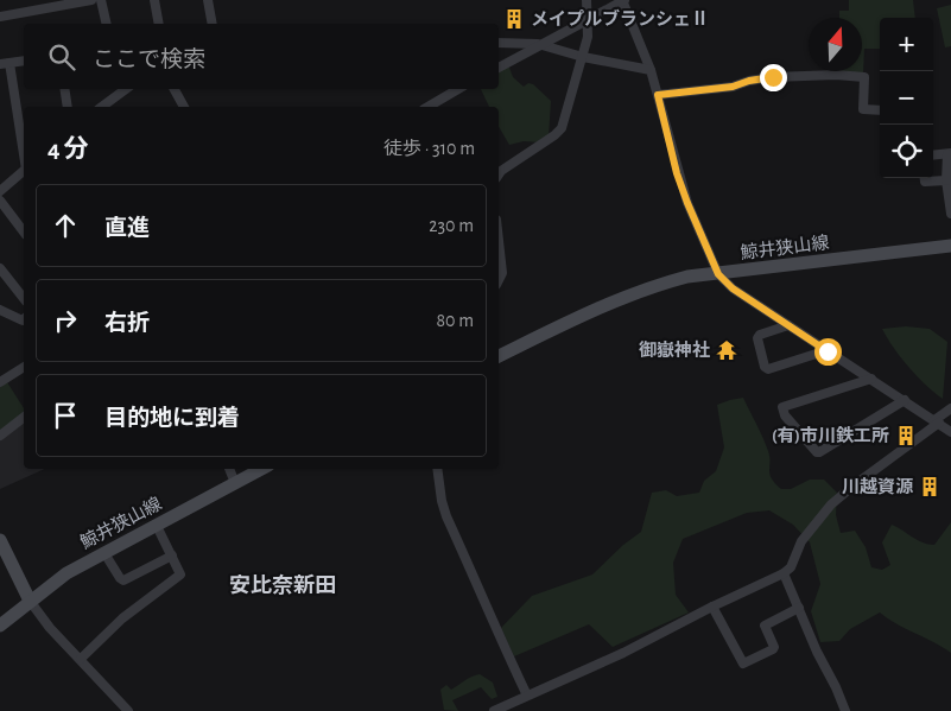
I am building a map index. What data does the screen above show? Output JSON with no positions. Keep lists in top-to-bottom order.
{
  "streets": {
    "main road": ["鯨井狭山線"]
  },
  "districts": ["安比奈新田"],
  "places": {
    "building": ["メイプルブランシェⅡ", "(有)市川鉄工所", "川越資源"],
    "temple": ["御嶽神社"]
  },
  "north": "top",
  "page": {
    "map_buttons": ["+", "−"],
    "search": "ここで検索",
    "heading": ["4 分", "徒歩 · 310 m"],
    "list": [
      ["直進", "230 m"],
      ["右折", "80 m"],
      "目的地に到着"
    ]
  }
}
